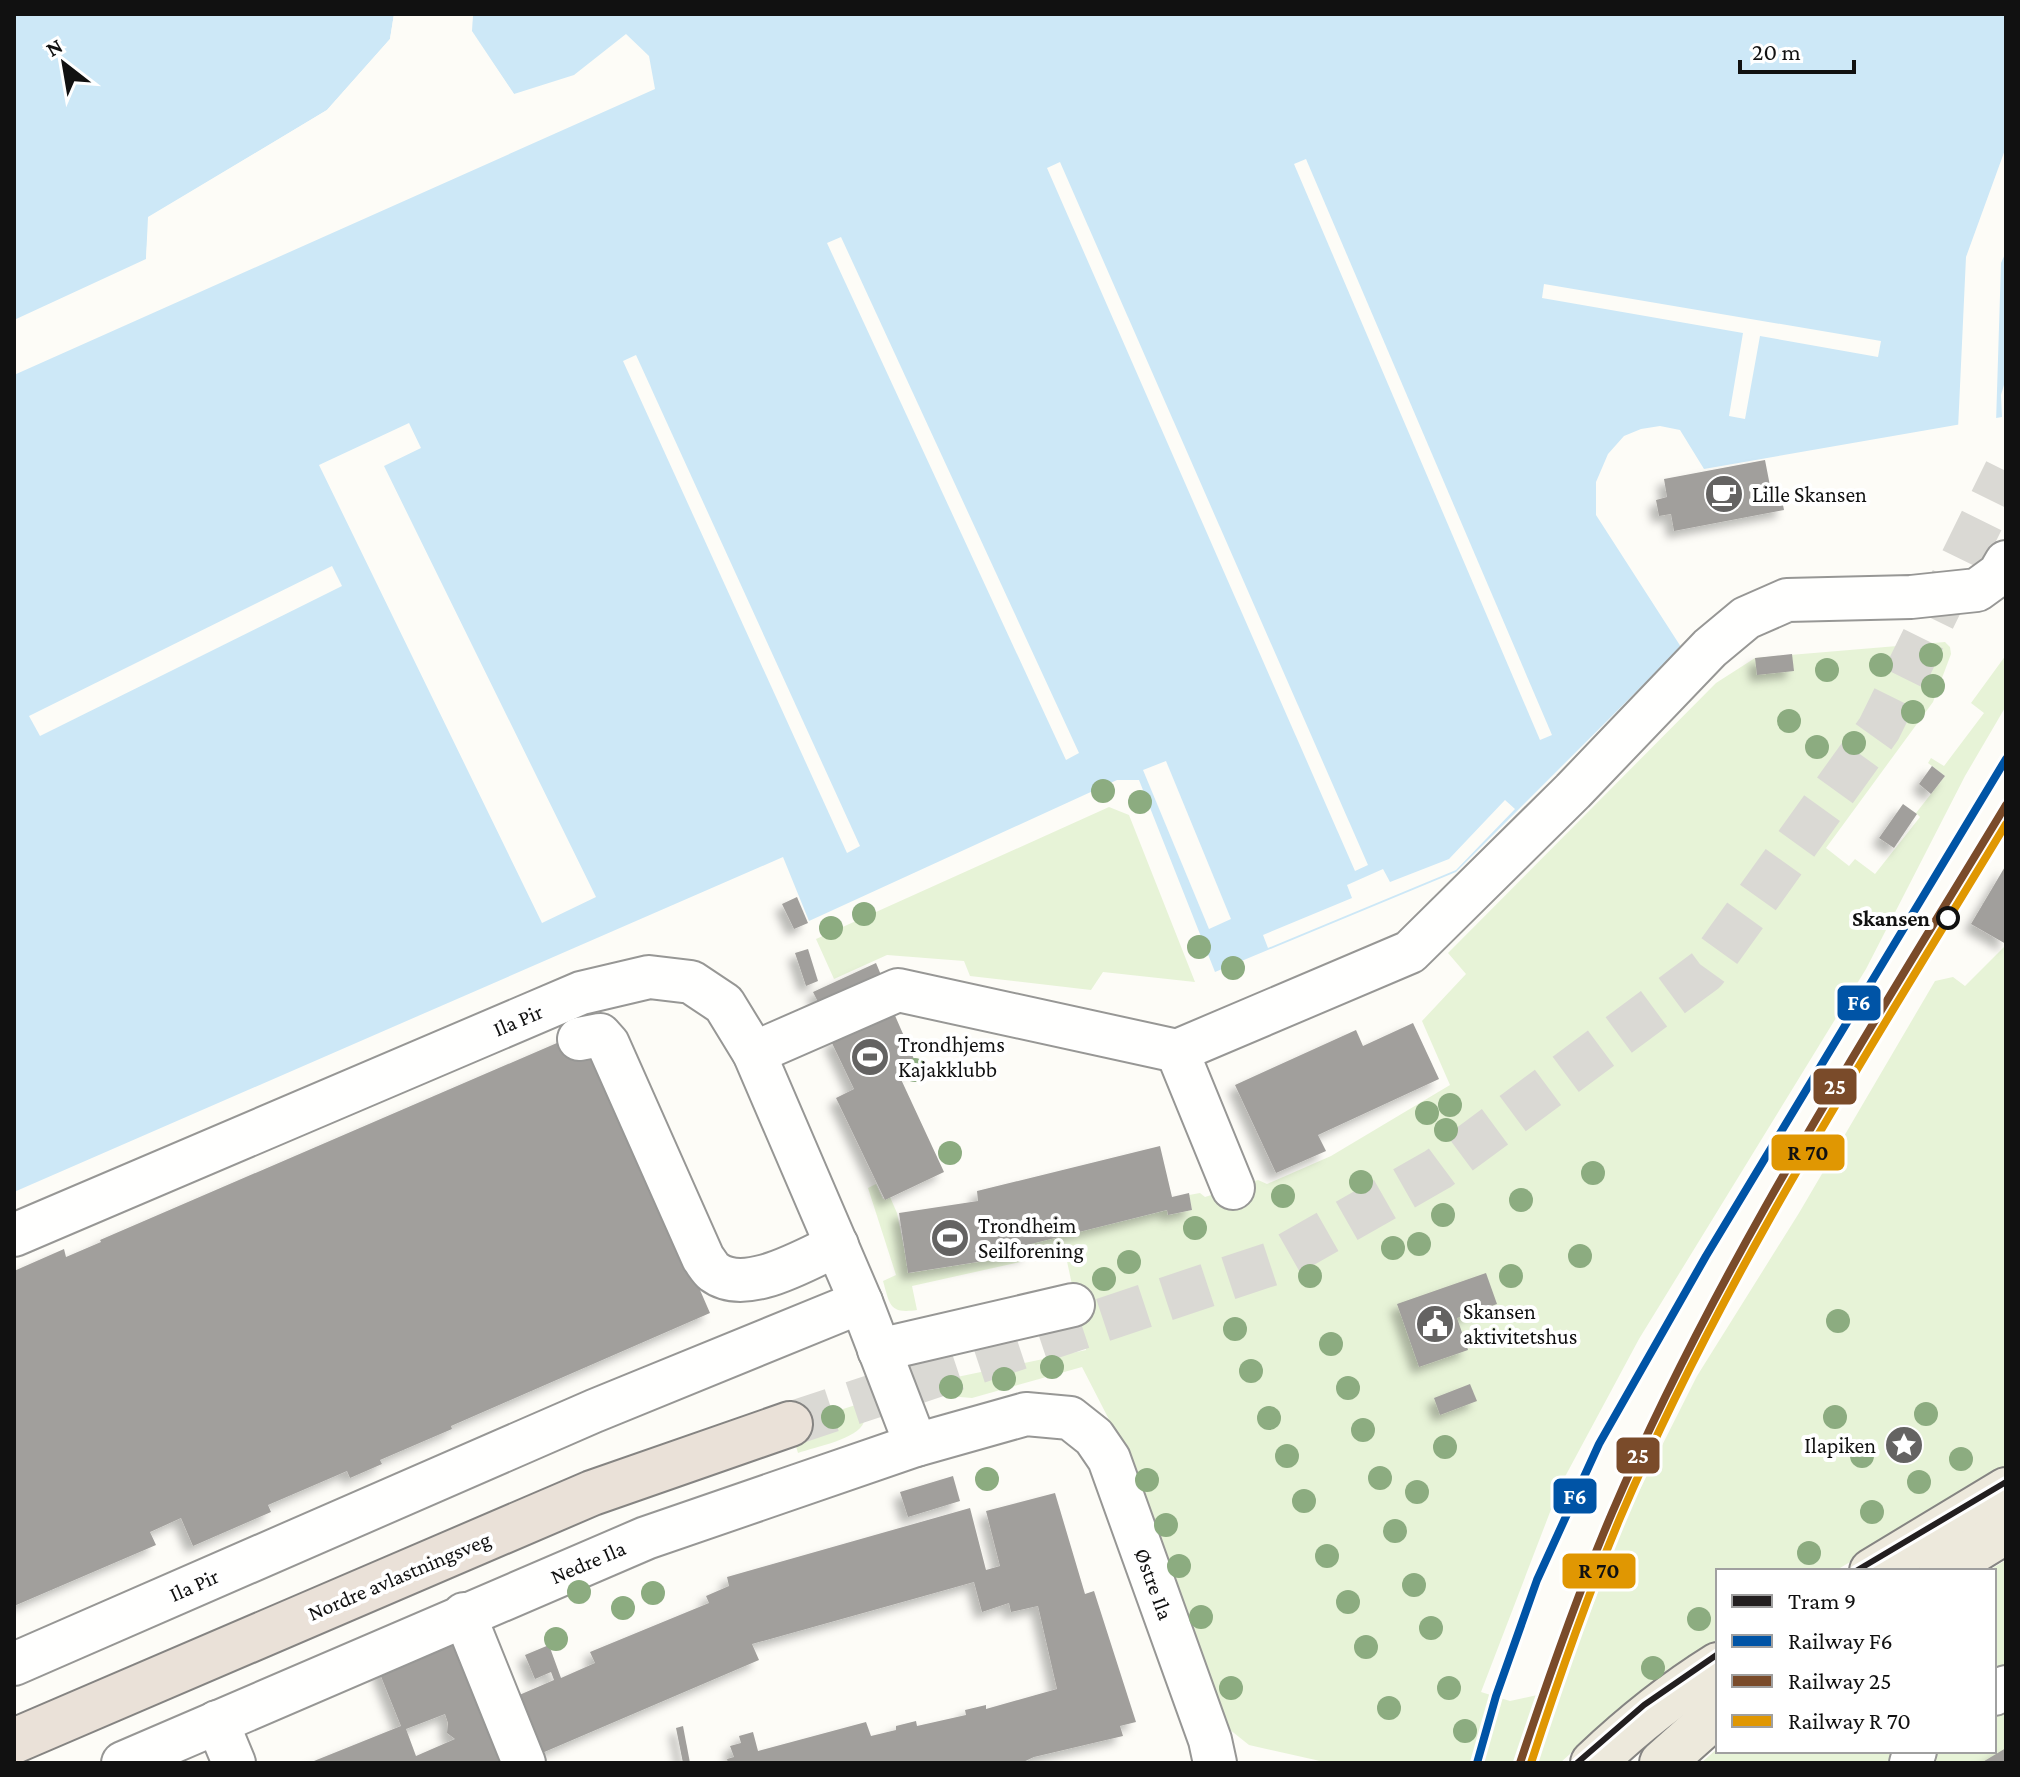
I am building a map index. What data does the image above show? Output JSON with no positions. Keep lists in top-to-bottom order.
{
  "streets": {
    "highway": ["Nordre avlastningsveg"],
    "street": ["Ila Pir", "Nedre Ila", "Østre Ila"]
  },
  "crossings": [
    ["Ila Pir", "Nedre Ila"],
    ["Nedre Ila", "Østre Ila"]
  ],
  "places": {
    "cafe": ["Lille Skansen"],
    "other": ["Skansen"],
    "sports": ["Trondhjems Kajakklubb", "Trondheim Seilforening"],
    "public building": ["Skansen aktivitetshus"],
    "place": ["Ilapiken"]
  },
  "lines": ["rail line F6", "rail line 25", "tram line 9"],
  "legend": [
    "Tram 9",
    "Railway F6",
    "Railway 25",
    "Railway R 70"
  ],
  "scale_bar": "20 m",
  "north": "top left"
}
